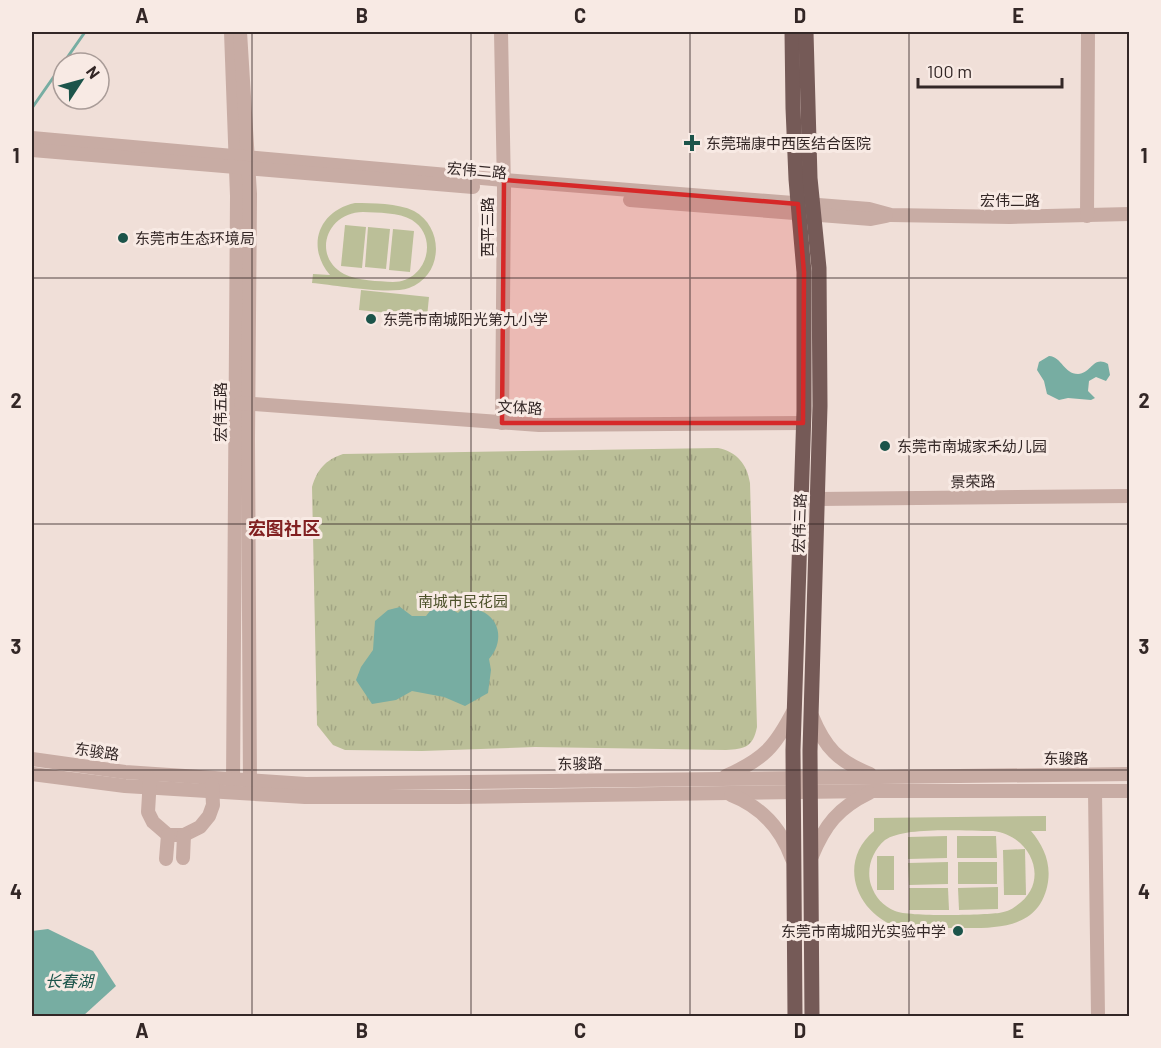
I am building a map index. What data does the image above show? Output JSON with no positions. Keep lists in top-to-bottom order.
{
  "streets": {
    "main road": ["宏伟三路"],
    "street": [
      "宏伟二路",
      "西平三路",
      "文体路",
      "宏伟五路",
      "景荣路",
      "东骏路"
    ]
  },
  "crossings": [
    ["宏伟二路", "西平三路"],
    ["宏伟二路", "宏伟五路"],
    ["宏伟二路", "宏伟三路"],
    ["西平三路", "文体路"],
    ["文体路", "宏伟五路"],
    ["文体路", "宏伟三路"],
    ["宏伟五路", "东骏路"],
    ["景荣路", "宏伟三路"],
    ["宏伟三路", "东骏路"]
  ],
  "districts": ["宏图社区"],
  "water": ["长春湖"],
  "parks": ["南城市民花园"],
  "places": {
    "health": ["东莞瑞康中西医结合医院"],
    "other": [
      "东莞市生态环境局",
      "东莞市南城阳光第九小学",
      "东莞市南城家禾幼儿园",
      "东莞市南城阳光实验中学"
    ]
  },
  "scale_bar": "100 m",
  "north": "top right",
  "grid": {
    "columns": [
      "A",
      "B",
      "C",
      "D",
      "E"
    ],
    "rows": [
      "1",
      "2",
      "3",
      "4"
    ]
  }
}
